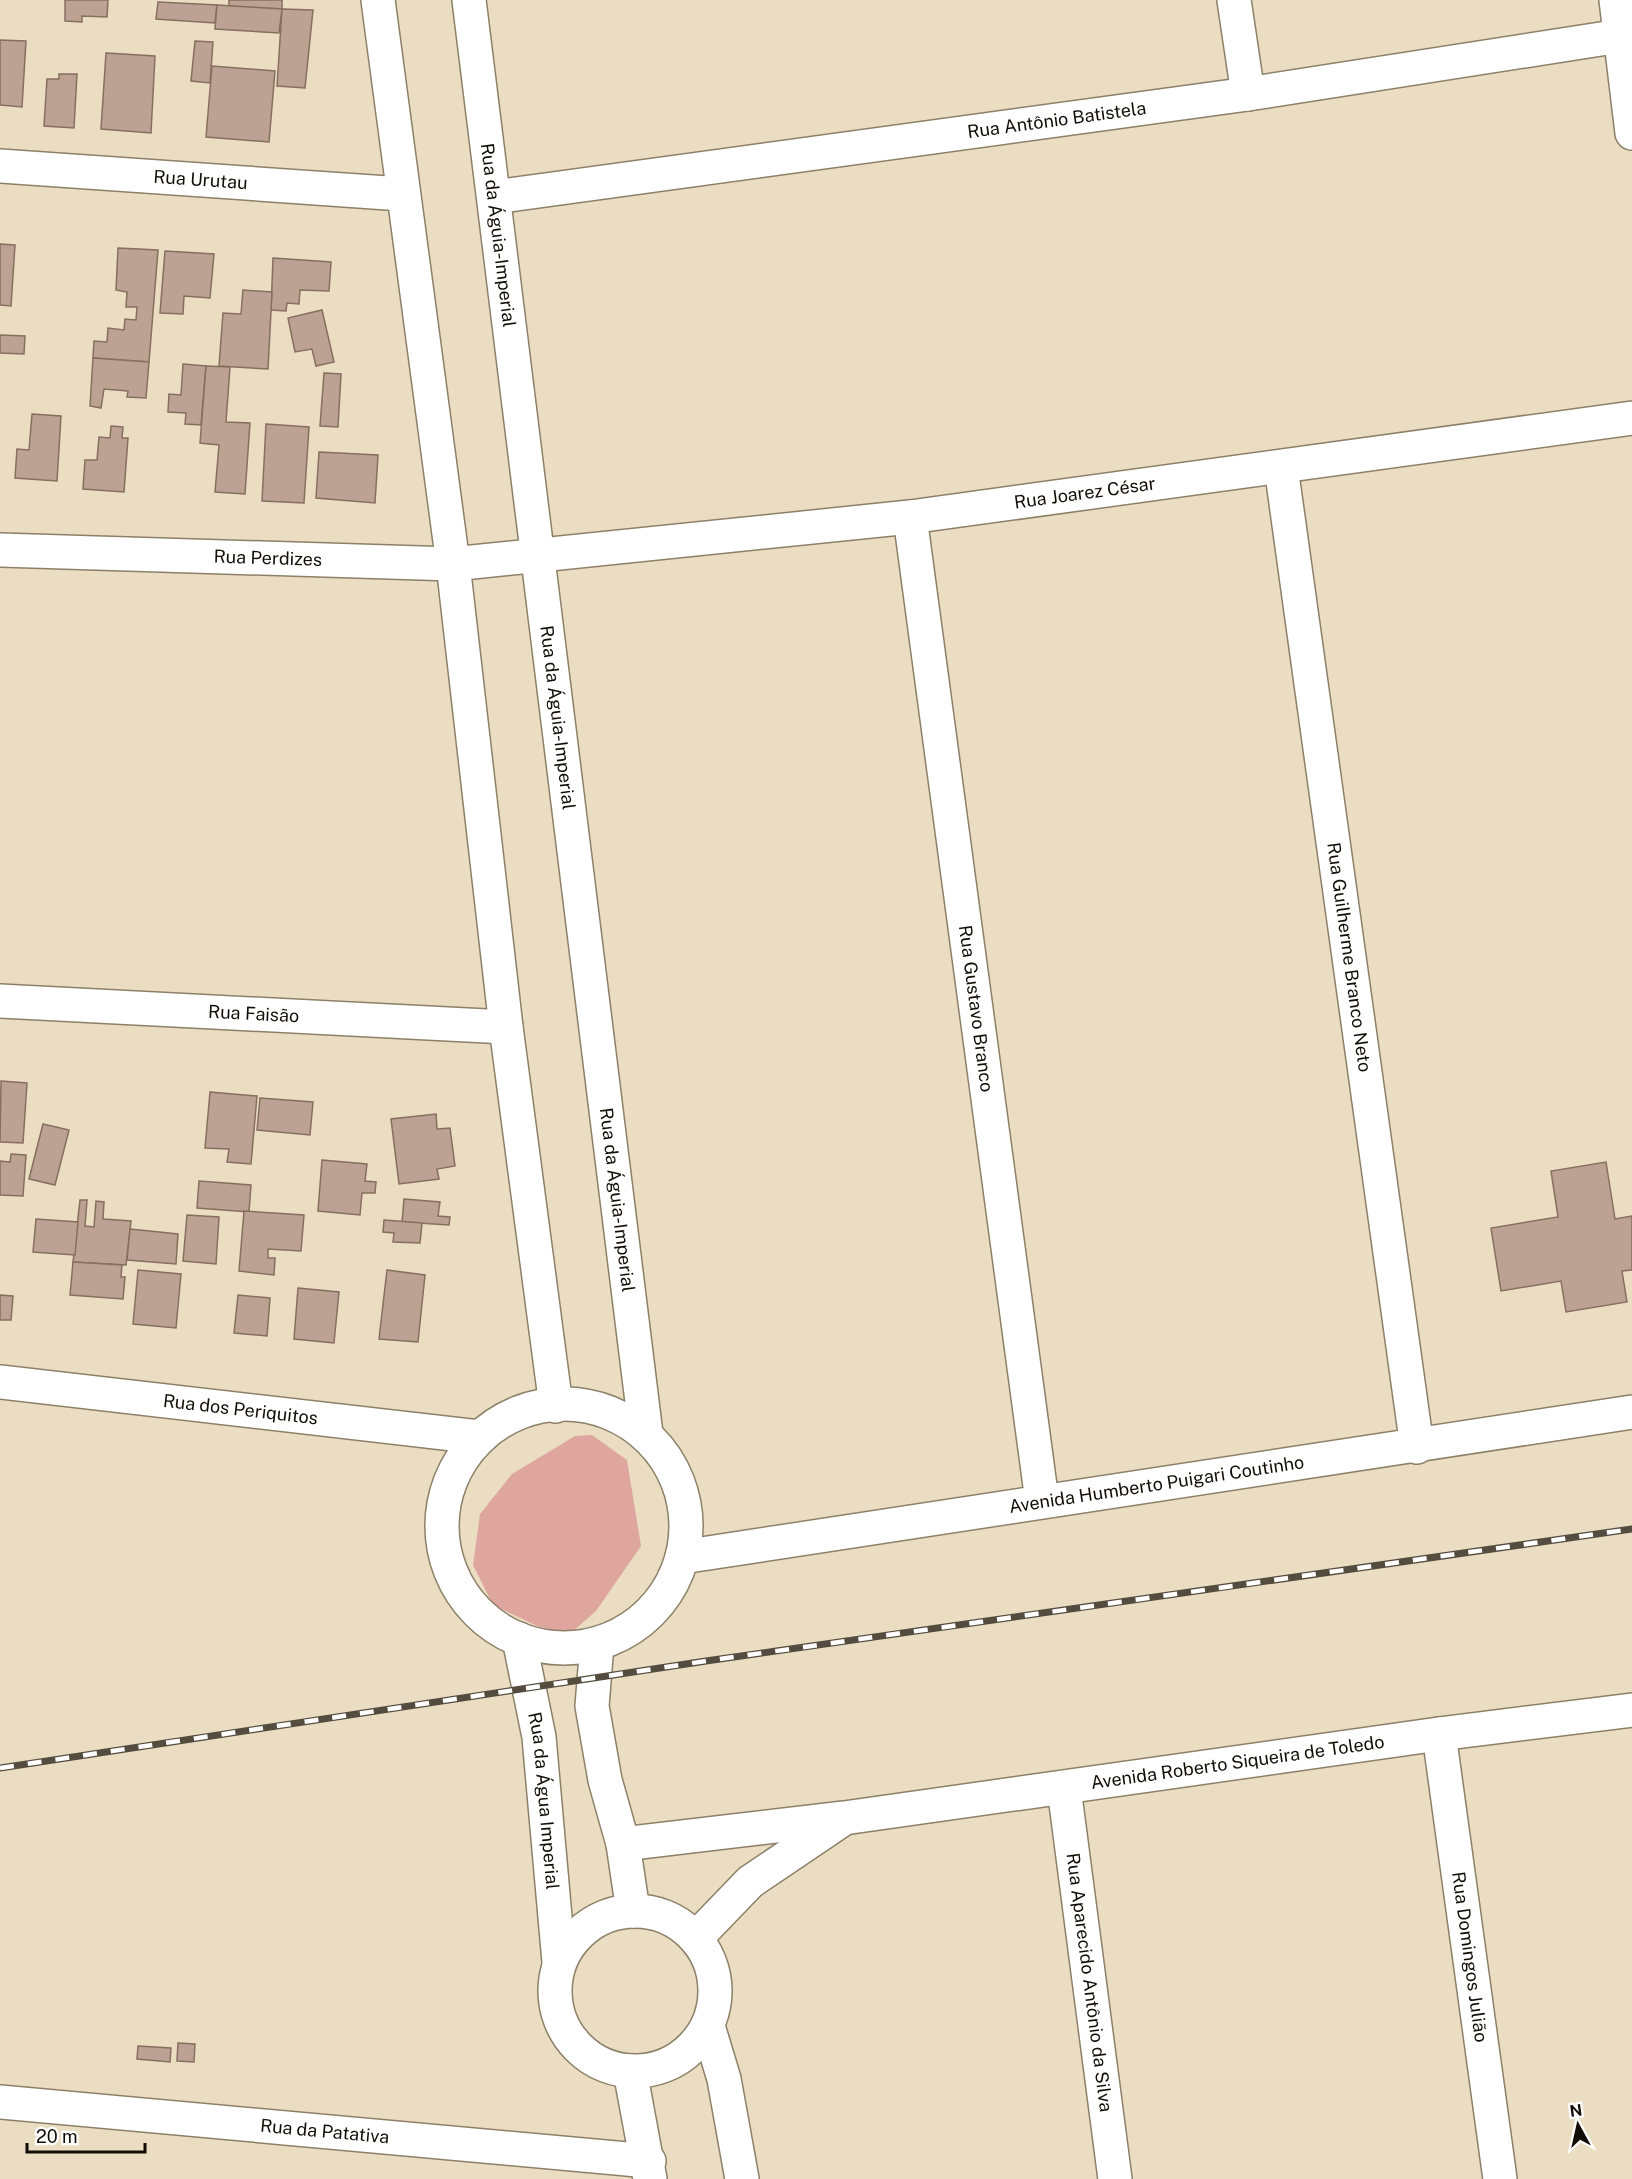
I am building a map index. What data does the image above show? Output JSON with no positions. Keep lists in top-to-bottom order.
{
  "streets": {
    "street": [
      "Rua Antônio Batistela",
      "Rua Urutau",
      "Rua da Águia-Imperial",
      "Rua Joarez César",
      "Rua Perdizes",
      "Rua Guilherme Branco Neto",
      "Rua Gustavo Branco",
      "Rua Faisão",
      "Rua dos Periquitos",
      "Avenida Humberto Puigari Coutinho",
      "Avenida Roberto Siqueira de Toledo",
      "Rua da Água Imperial",
      "Rua Domingos Julião",
      "Rua Aparecido Antônio da Silva",
      "Rua da Patativa"
    ]
  },
  "crossings": [
    ["Rua Antônio Batistela", "Rua da Águia-Imperial"],
    ["Rua da Águia-Imperial", "Rua Joarez César"],
    ["Rua da Águia-Imperial", "Rua Perdizes"],
    ["Rua Joarez César", "Rua Perdizes"],
    ["Rua Joarez César", "Rua Guilherme Branco Neto"],
    ["Rua Joarez César", "Rua Gustavo Branco"],
    ["Rua Guilherme Branco Neto", "Avenida Humberto Puigari Coutinho"],
    ["Rua Gustavo Branco", "Avenida Humberto Puigari Coutinho"],
    ["Avenida Roberto Siqueira de Toledo", "Rua da Água Imperial"],
    ["Avenida Roberto Siqueira de Toledo", "Rua Domingos Julião"],
    ["Avenida Roberto Siqueira de Toledo", "Rua Aparecido Antônio da Silva"]
  ],
  "scale_bar": "20 m",
  "north": "top"
}
